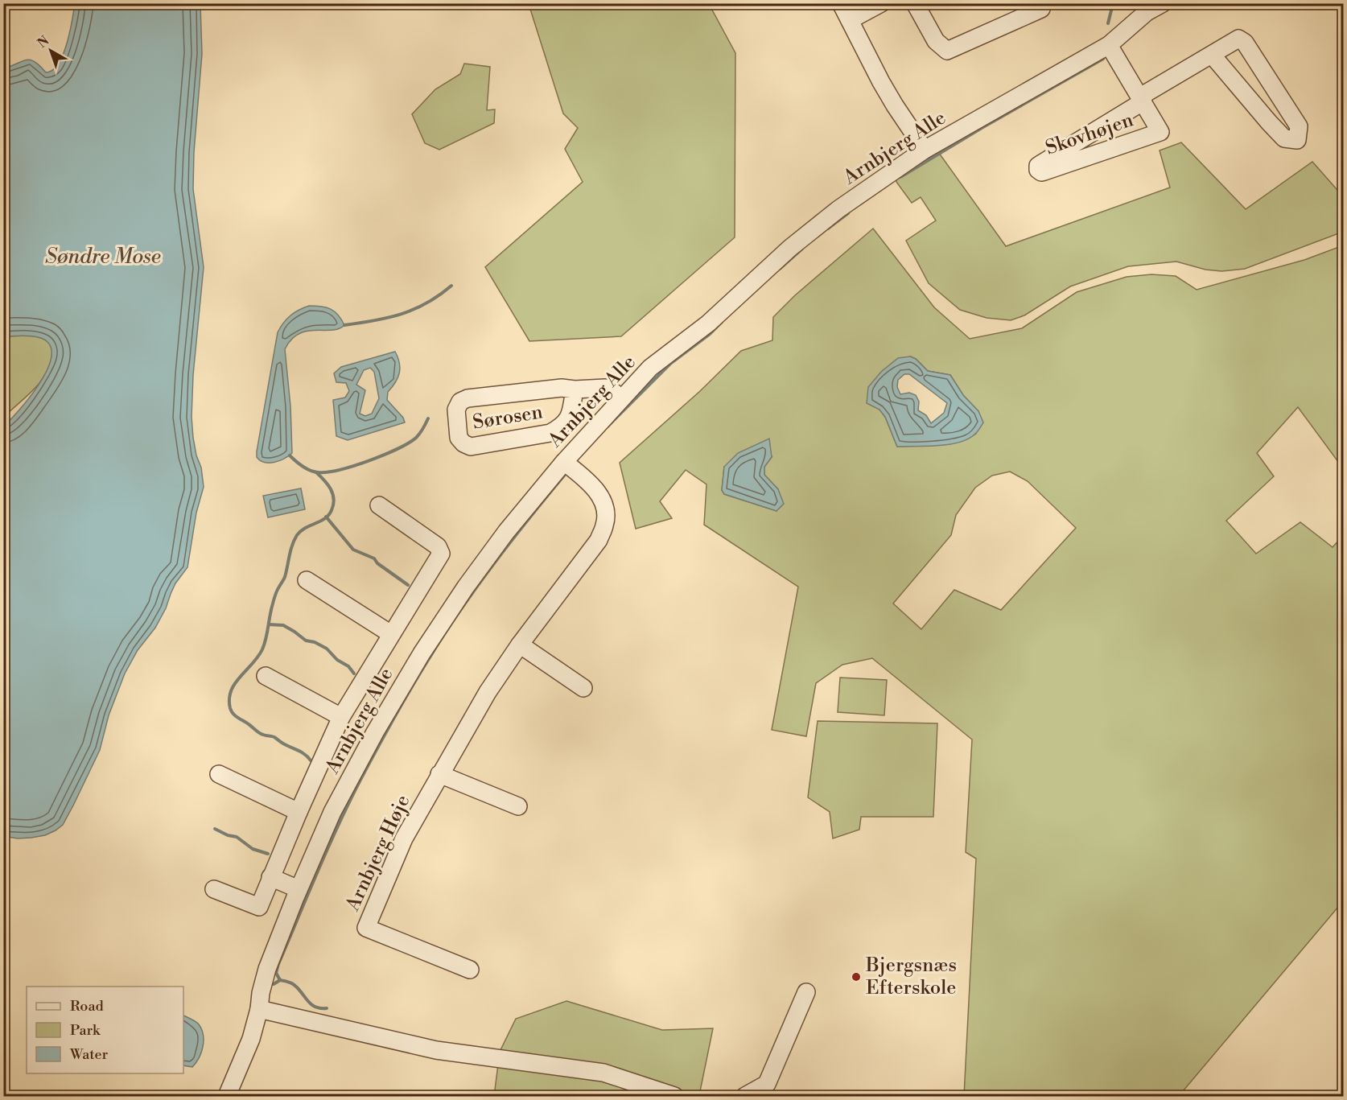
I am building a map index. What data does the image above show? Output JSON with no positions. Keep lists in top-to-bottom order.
{
  "streets": {
    "street": [
      "Skovhøjen",
      "Arnbjerg Alle",
      "Sørosen",
      "Arnbjerg Høje"
    ]
  },
  "crossings": [
    ["Skovhøjen", "Arnbjerg Alle"],
    ["Arnbjerg Alle", "Sørosen"],
    ["Arnbjerg Alle", "Arnbjerg Høje"]
  ],
  "water": ["Søndre Mose"],
  "places": ["Bjergsnæs Efterskole"],
  "legend": ["Road", "Park", "Water"],
  "north": "top left"
}
